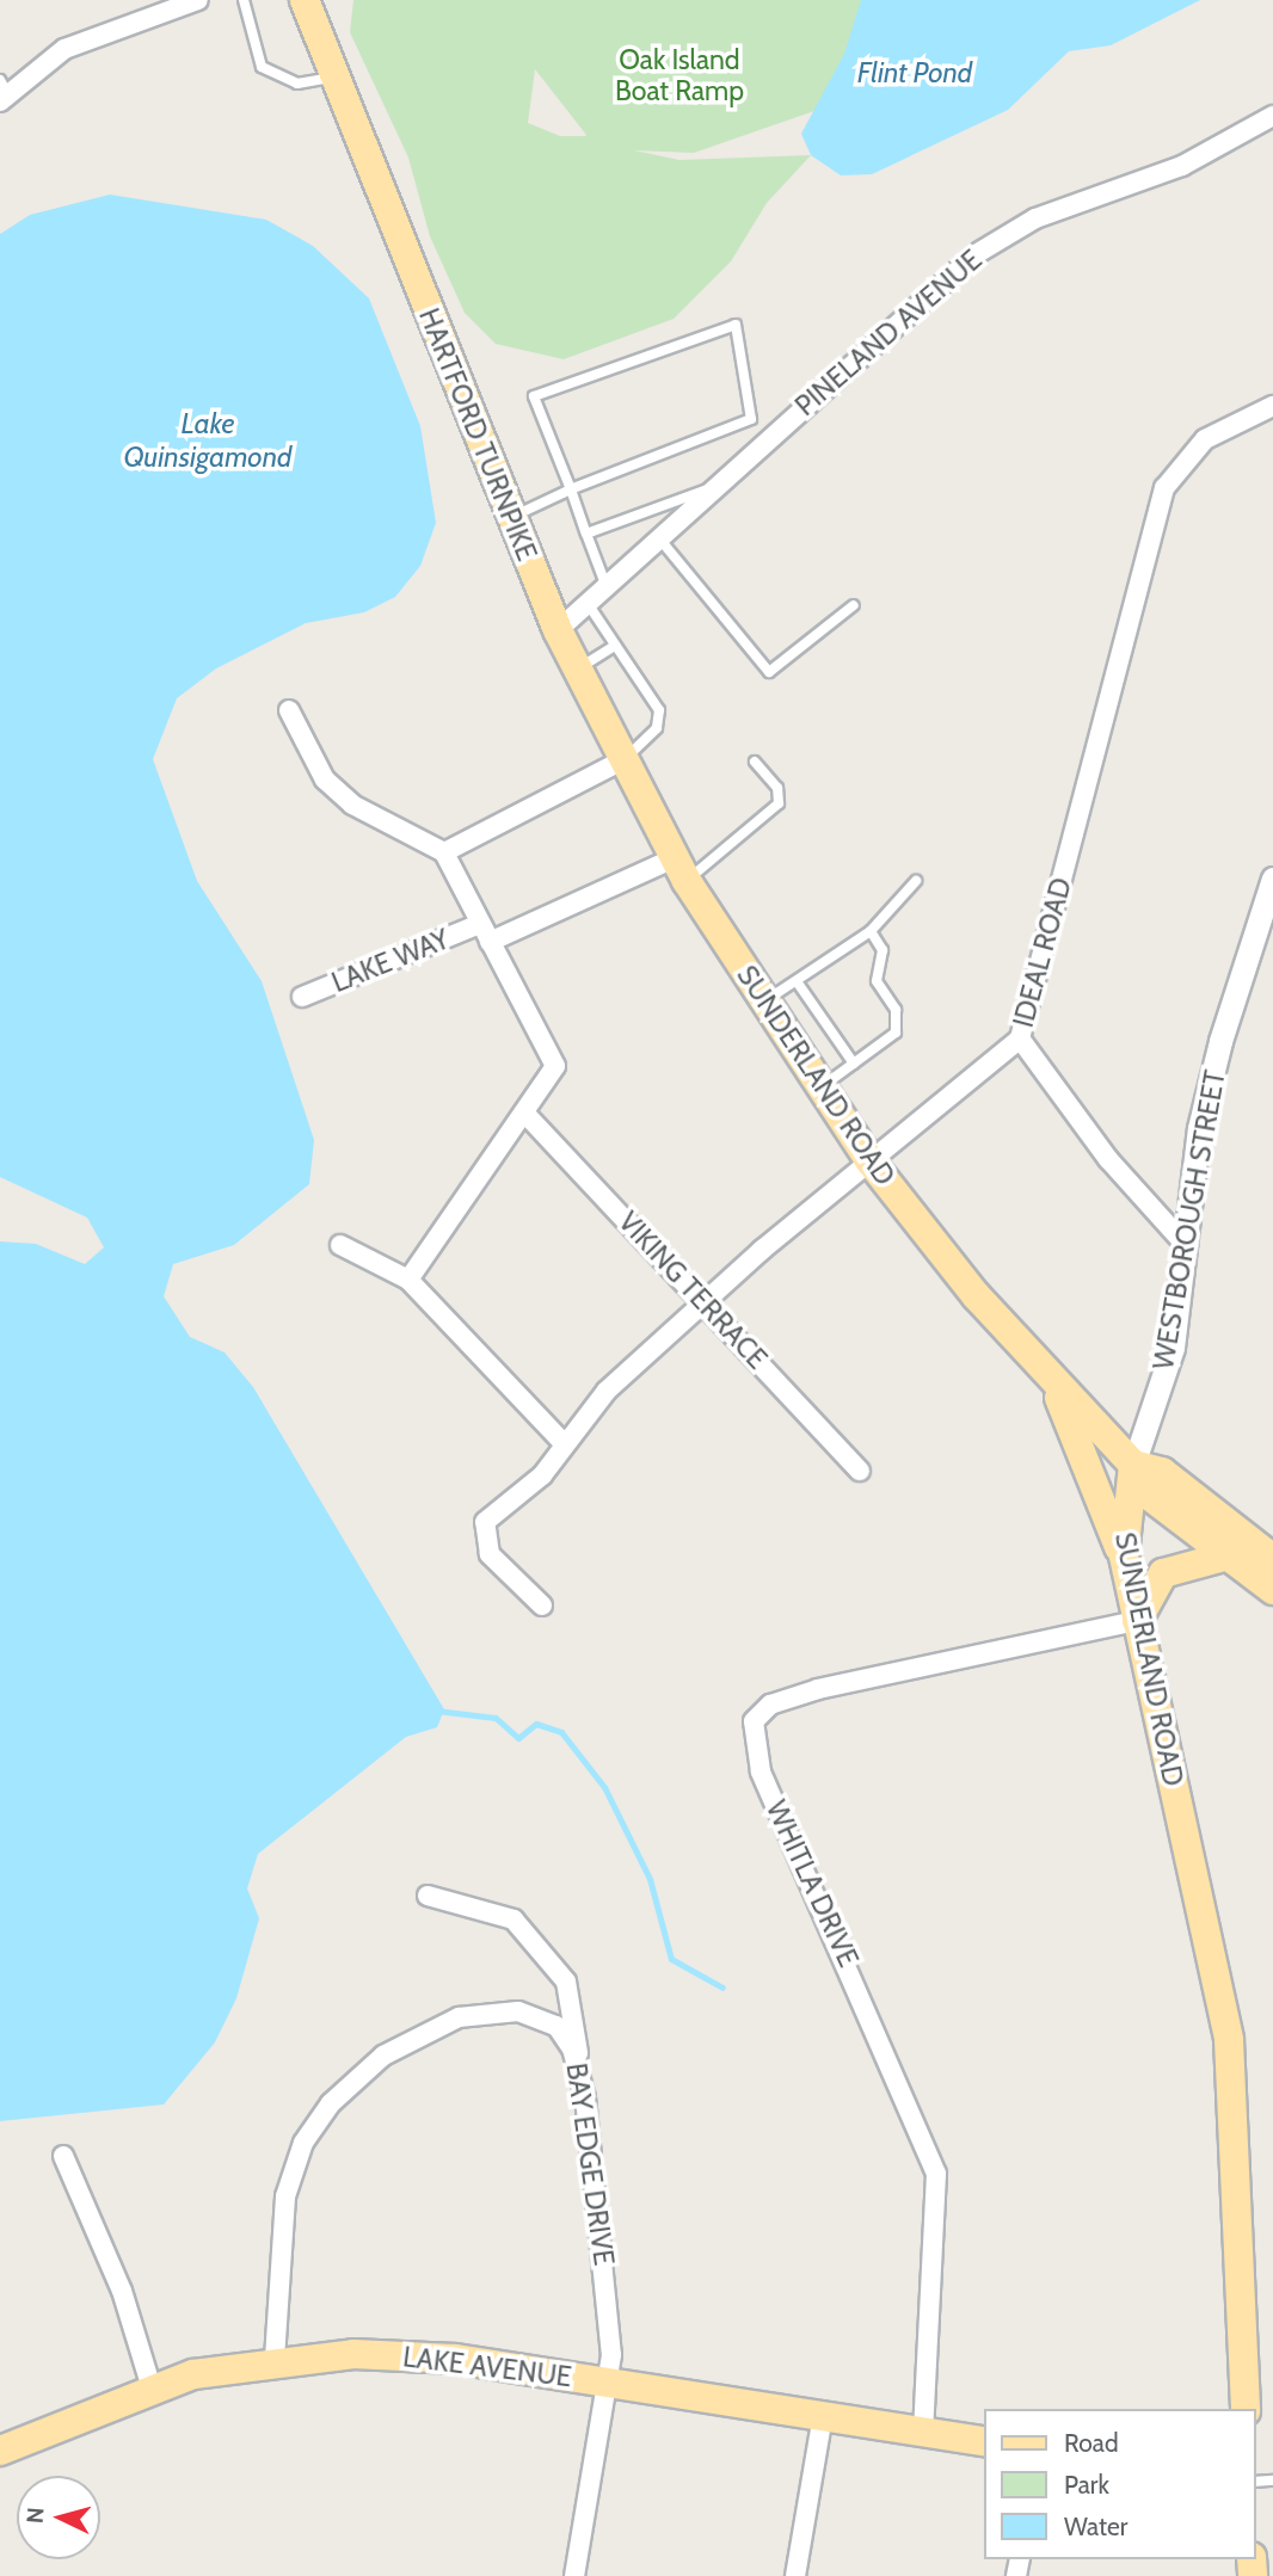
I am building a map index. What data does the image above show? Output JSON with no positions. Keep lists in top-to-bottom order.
{
  "streets": {
    "main road": ["HARTFORD TURNPIKE", "SUNDERLAND ROAD", "LAKE AVENUE"],
    "street": [
      "PINELAND AVENUE",
      "IDEAL ROAD",
      "LAKE WAY",
      "WESTBOROUGH STREET",
      "VIKING TERRACE",
      "WHITLA DRIVE",
      "BAY EDGE DRIVE"
    ]
  },
  "crossings": [
    ["PINELAND AVENUE", "HARTFORD TURNPIKE"],
    ["HARTFORD TURNPIKE", "SUNDERLAND ROAD"],
    ["IDEAL ROAD", "SUNDERLAND ROAD"],
    ["IDEAL ROAD", "VIKING TERRACE"],
    ["SUNDERLAND ROAD", "WESTBOROUGH STREET"],
    ["SUNDERLAND ROAD", "WHITLA DRIVE"],
    ["WHITLA DRIVE", "LAKE AVENUE"],
    ["BAY EDGE DRIVE", "LAKE AVENUE"]
  ],
  "water": ["Flint Pond", "Lake Quinsigamond"],
  "parks": ["Oak Island Boat Ramp"],
  "legend": ["Road", "Park", "Water"],
  "north": "left"
}
